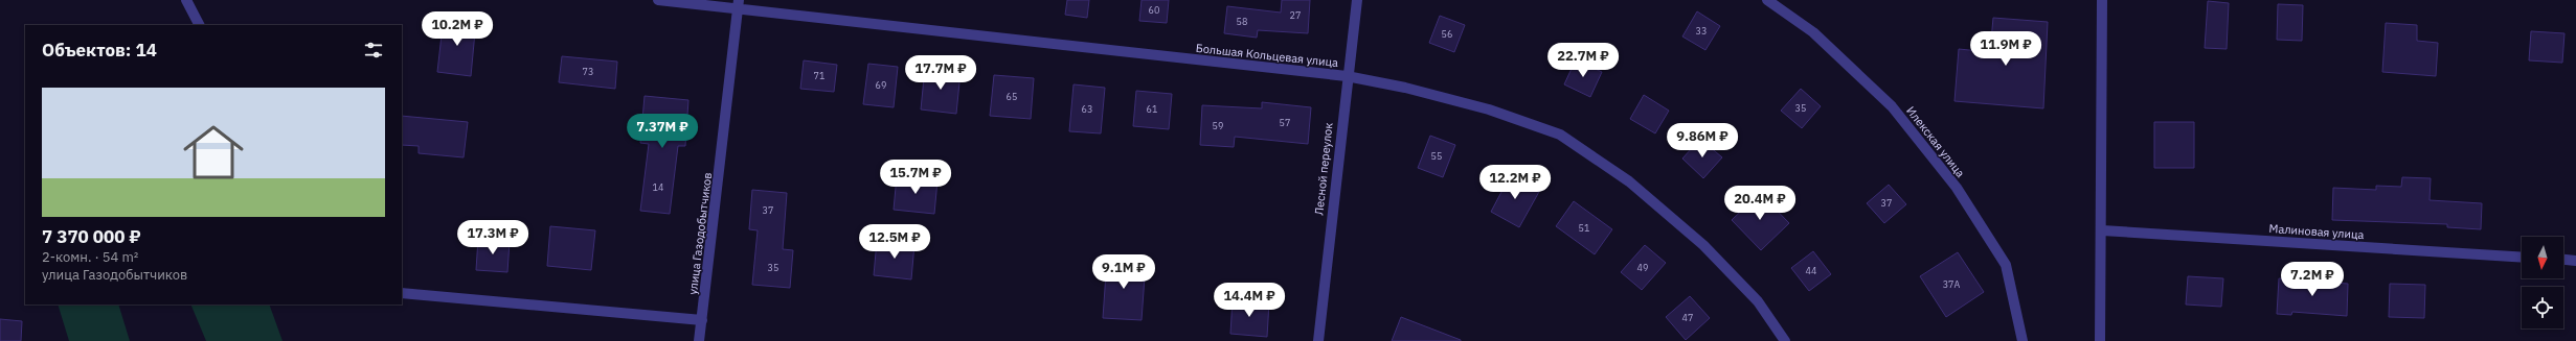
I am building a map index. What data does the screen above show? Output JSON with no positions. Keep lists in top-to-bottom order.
{
  "streets": {
    "street": [
      "Большая Кольцевая улица",
      "Илекская улица",
      "Лесной переулок",
      "Малиновая улица",
      "улица Газодобытчиков"
    ]
  },
  "crossings": [
    ["Большая Кольцевая улица", "Лесной переулок"],
    ["Большая Кольцевая улица", "улица Газодобытчиков"]
  ],
  "house_numbers": [
    "60",
    "27",
    "58",
    "33",
    "56",
    "73",
    "71",
    "69",
    "65",
    "35",
    "63",
    "61",
    "57",
    "59",
    "55",
    "14",
    "37",
    "37",
    "51",
    "35",
    "49",
    "44",
    "37А",
    "47"
  ],
  "north": "bottom",
  "page": {
    "price": [
      "10.2M ₽",
      "11.9M ₽",
      "22.7M ₽",
      "17.7M ₽",
      "7.37M ₽",
      "9.86M ₽",
      "15.7M ₽",
      "12.2M ₽",
      "20.4M ₽",
      "17.3M ₽",
      "12.5M ₽",
      "9.1M ₽",
      "7.2M ₽",
      "14.4M ₽"
    ],
    "heading": "Объектов: 14",
    "list": [
      {
        "name": "7 370 000 ₽",
        "note": "2-комн. · 54 m² · улица Газодобытчиков"
      }
    ]
  }
}
